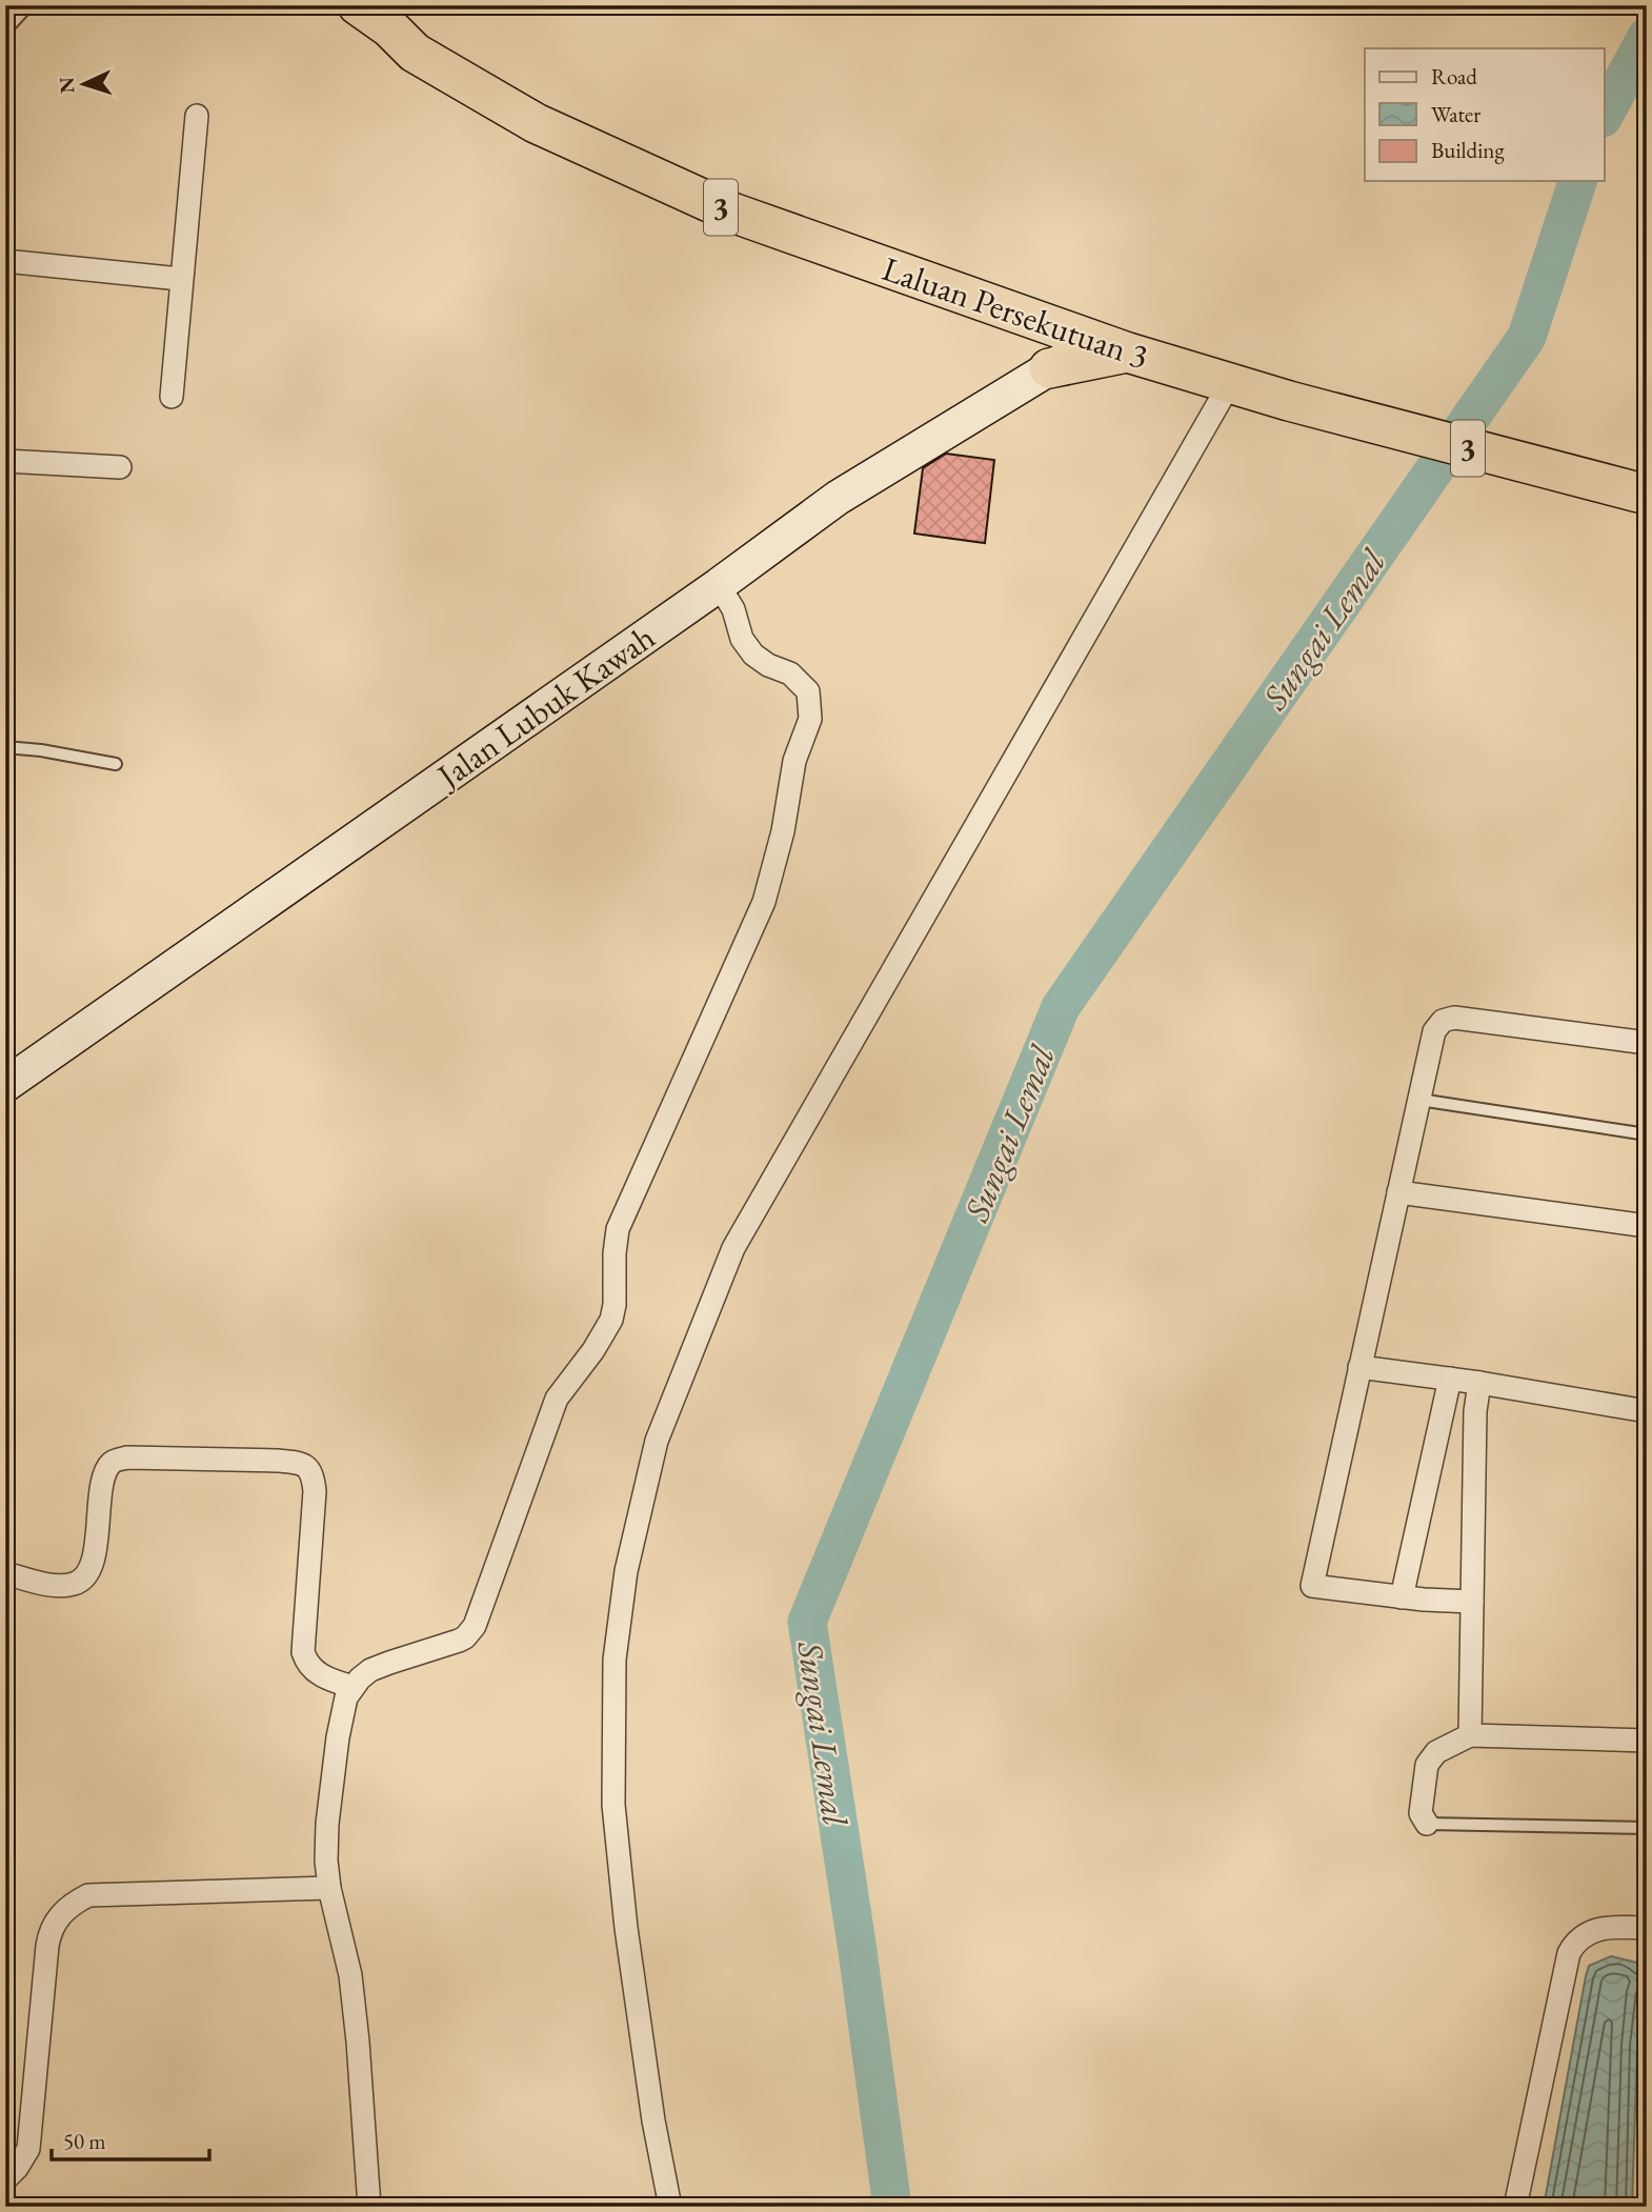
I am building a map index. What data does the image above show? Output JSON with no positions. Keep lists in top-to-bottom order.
{
  "streets": {
    "highway": ["3", "Laluan Persekutuan 3"],
    "main road": ["Jalan Lubuk Kawah"]
  },
  "water": ["Sungai Lemal"],
  "legend": ["Road", "Water", "Building"],
  "scale_bar": "50 m",
  "north": "left"
}
